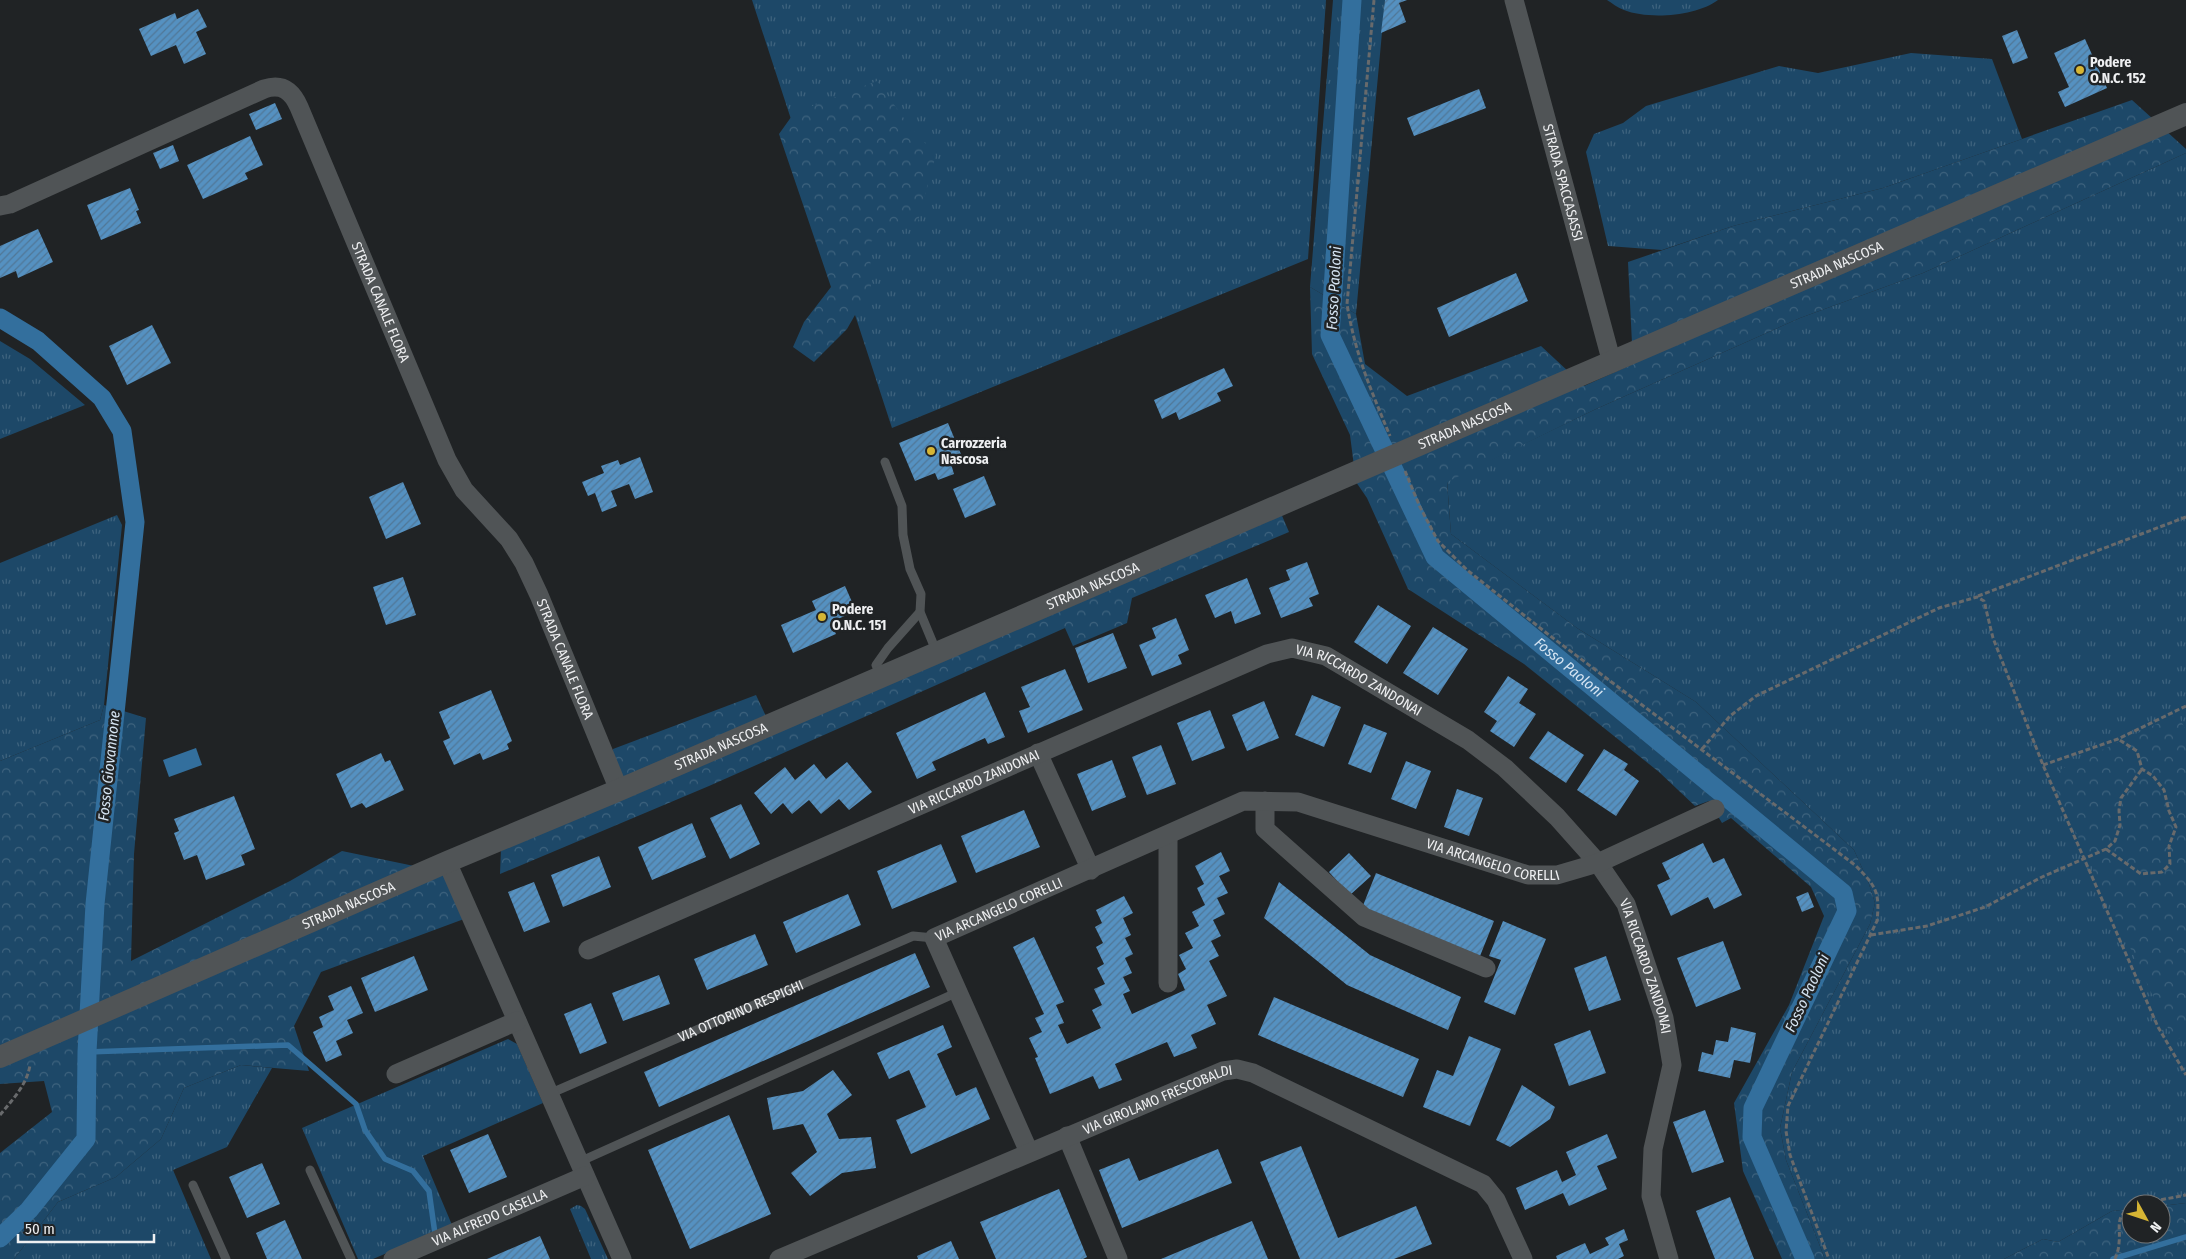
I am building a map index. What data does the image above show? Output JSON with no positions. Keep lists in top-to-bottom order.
{
  "streets": {
    "street": [
      "STRADA SPACCASASSI",
      "STRADA NASCOSA",
      "STRADA CANALE FLORA",
      "VIA RICCARDO ZANDONAI",
      "VIA ARCANGELO CORELLI",
      "VIA GIROLAMO FRESCOBALDI",
      "VIA ALFREDO CASELLA"
    ],
    "lane": ["VIA OTTORINO RESPIGHI"]
  },
  "crossings": [
    ["STRADA SPACCASASSI", "STRADA NASCOSA"],
    ["STRADA NASCOSA", "STRADA CANALE FLORA"],
    ["VIA RICCARDO ZANDONAI", "VIA ARCANGELO CORELLI"],
    ["VIA ARCANGELO CORELLI", "VIA OTTORINO RESPIGHI"],
    ["VIA ARCANGELO CORELLI", "VIA GIROLAMO FRESCOBALDI"]
  ],
  "water": ["Fosso Paoloni", "Fosso Giovannone"],
  "places": ["Podere O.N.C. 152", "Carrozzeria Nascosa", "Podere O.N.C. 151"],
  "scale_bar": "50 m",
  "north": "bottom right"
}
